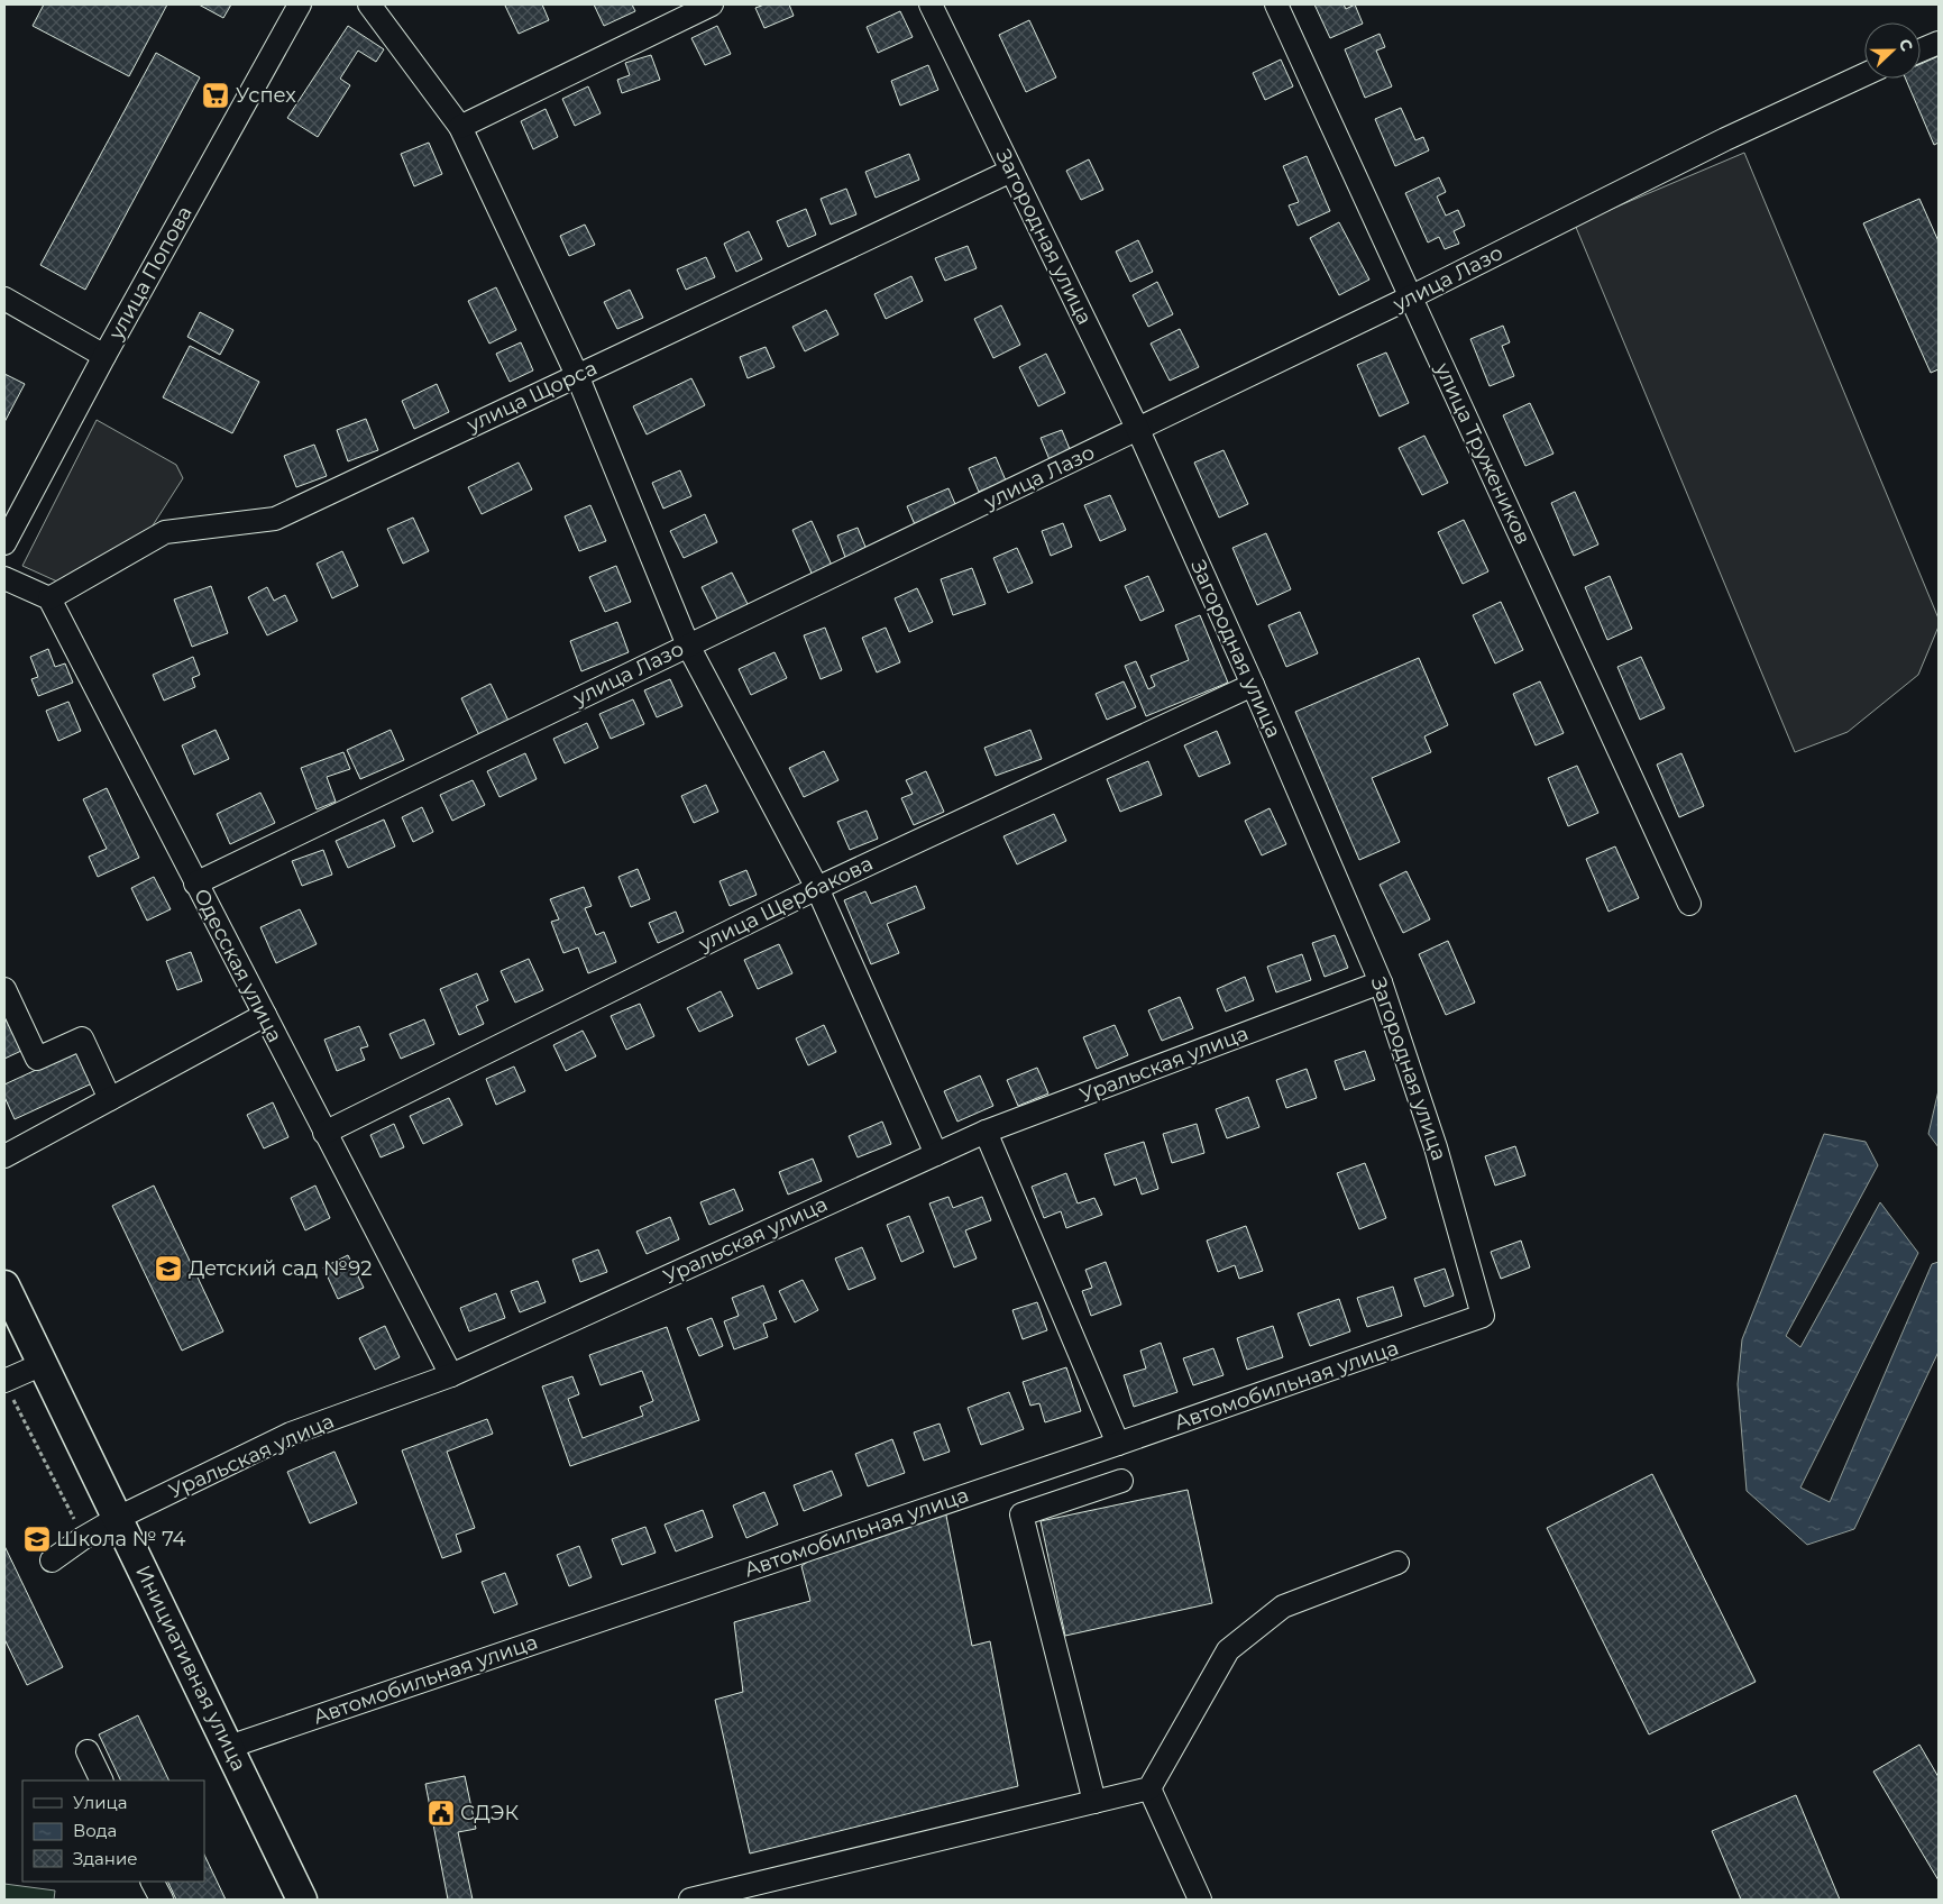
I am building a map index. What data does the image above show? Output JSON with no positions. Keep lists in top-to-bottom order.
{
  "streets": {
    "main road": ["Инициативная улица"],
    "street": [
      "Загородная улица",
      "улица Попова",
      "улица Лазо",
      "улица Щорса",
      "улица Тружеников",
      "улица Щербакова",
      "Одесская улица",
      "Уральская улица",
      "Автомобильная улица"
    ]
  },
  "crossings": [
    ["Загородная улица", "улица Лазо"],
    ["Загородная улица", "улица Щорса"],
    ["Загородная улица", "улица Щербакова"],
    ["Загородная улица", "Уральская улица"],
    ["Загородная улица", "Автомобильная улица"],
    ["улица Лазо", "улица Тружеников"],
    ["улица Лазо", "Одесская улица"],
    ["улица Щорса", "Одесская улица"],
    ["улица Щербакова", "Одесская улица"],
    ["Одесская улица", "Уральская улица"],
    ["Уральская улица", "Инициативная улица"],
    ["Автомобильная улица", "Инициативная улица"]
  ],
  "places": {
    "supermarket": ["Успех"],
    "school or university": ["Детский сад №92", "Школа № 74"],
    "public building": ["СДЭК"]
  },
  "legend": ["Улица", "Вода", "Здание"],
  "north": "right"
}
